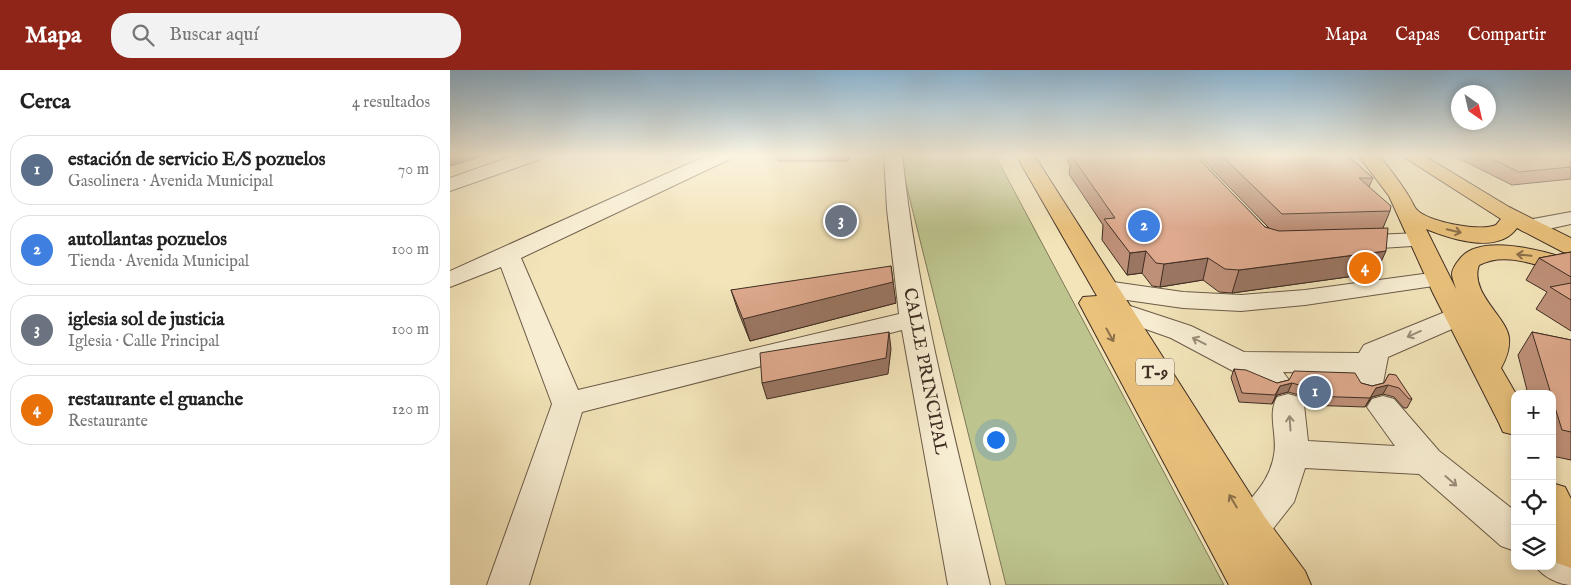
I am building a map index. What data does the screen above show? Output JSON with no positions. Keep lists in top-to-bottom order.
{
  "streets": {
    "highway": ["T-9"],
    "street": ["CALLE PRINCIPAL"]
  },
  "north": "bottom right",
  "page": {
    "header": "Mapa",
    "search": "Buscar aquí",
    "nav": ["Mapa", "Capas", "Compartir"],
    "heading": ["Cerca", "4 resultados"],
    "list": [
      {
        "mark": "1",
        "name": "estación de servicio E/S pozuelos",
        "note": "Gasolinera · Avenida Municipal",
        "value": "70 m"
      },
      {
        "mark": "2",
        "name": "autollantas pozuelos",
        "note": "Tienda · Avenida Municipal",
        "value": "100 m"
      },
      {
        "mark": "3",
        "name": "iglesia sol de justicia",
        "note": "Iglesia · Calle Principal",
        "value": "100 m"
      },
      {
        "mark": "4",
        "name": "restaurante el guanche",
        "note": "Restaurante",
        "value": "120 m"
      }
    ],
    "pins": [
      "3",
      "2",
      "4",
      "1"
    ],
    "map_buttons": ["+", "−"]
  }
}
